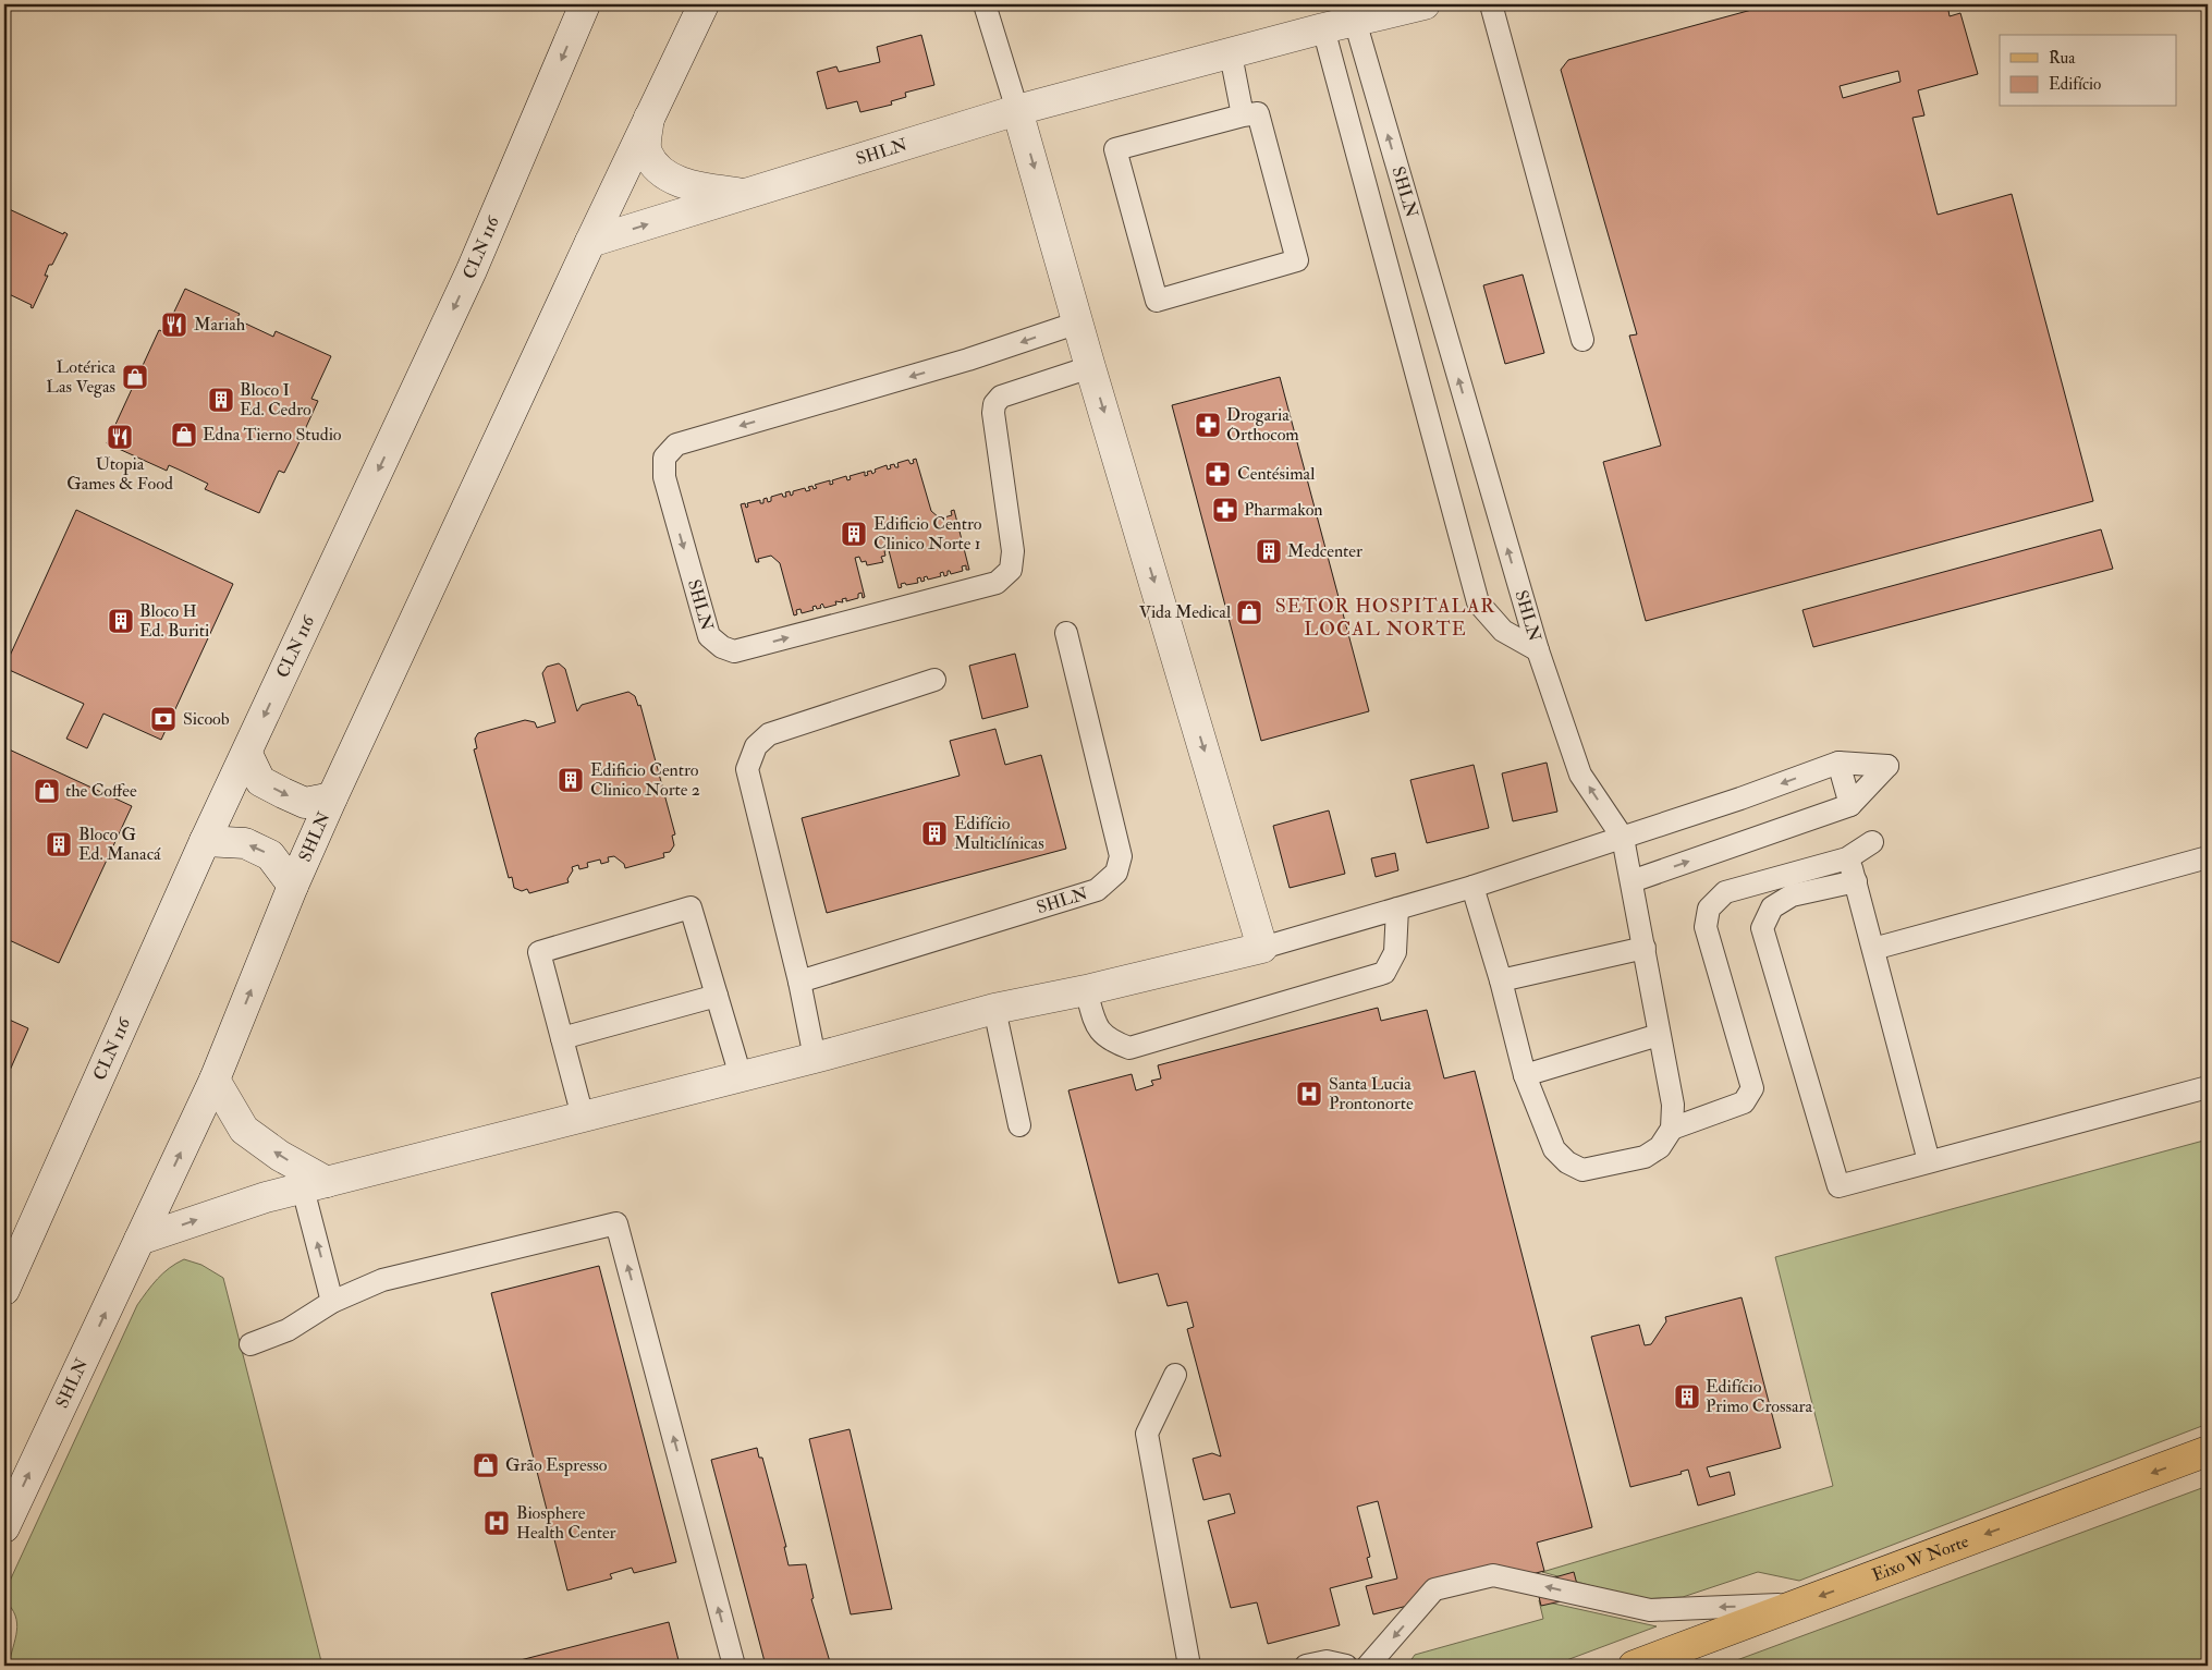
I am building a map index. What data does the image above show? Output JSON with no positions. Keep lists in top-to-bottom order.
{
  "streets": {
    "main road": ["SHLN", "CLN 116", "Eixo W Norte"]
  },
  "one_way": ["CLN 116", "Eixo W Norte"],
  "districts": ["SETOR HOSPITALAR LOCAL NORTE"],
  "places": {
    "restaurant": ["Mariah", "Utopia Games & Food"],
    "shop": [
      "Lotérica Las Vegas",
      "Edna Tierno Studio",
      "Vida Medical",
      "the Coffee",
      "Grão Espresso"
    ],
    "building": [
      "Bloco I Ed. Cedro",
      "Edificio Centro Clinico Norte 1",
      "Medcenter",
      "Bloco H Ed. Buriti",
      "Edificio Centro Clinico Norte 2",
      "Edifício Multiclínicas",
      "Bloco G Ed. Manacá",
      "Edifício Primo Crossara"
    ],
    "pharmacy": ["Drogaria Orthocom", "Centésimal", "Pharmakon"],
    "bank": ["Sicoob"],
    "hospital": ["Santa Lucia Prontonorte", "Biosphere Health Center"]
  },
  "legend": ["Rua", "Edifício"]
}
